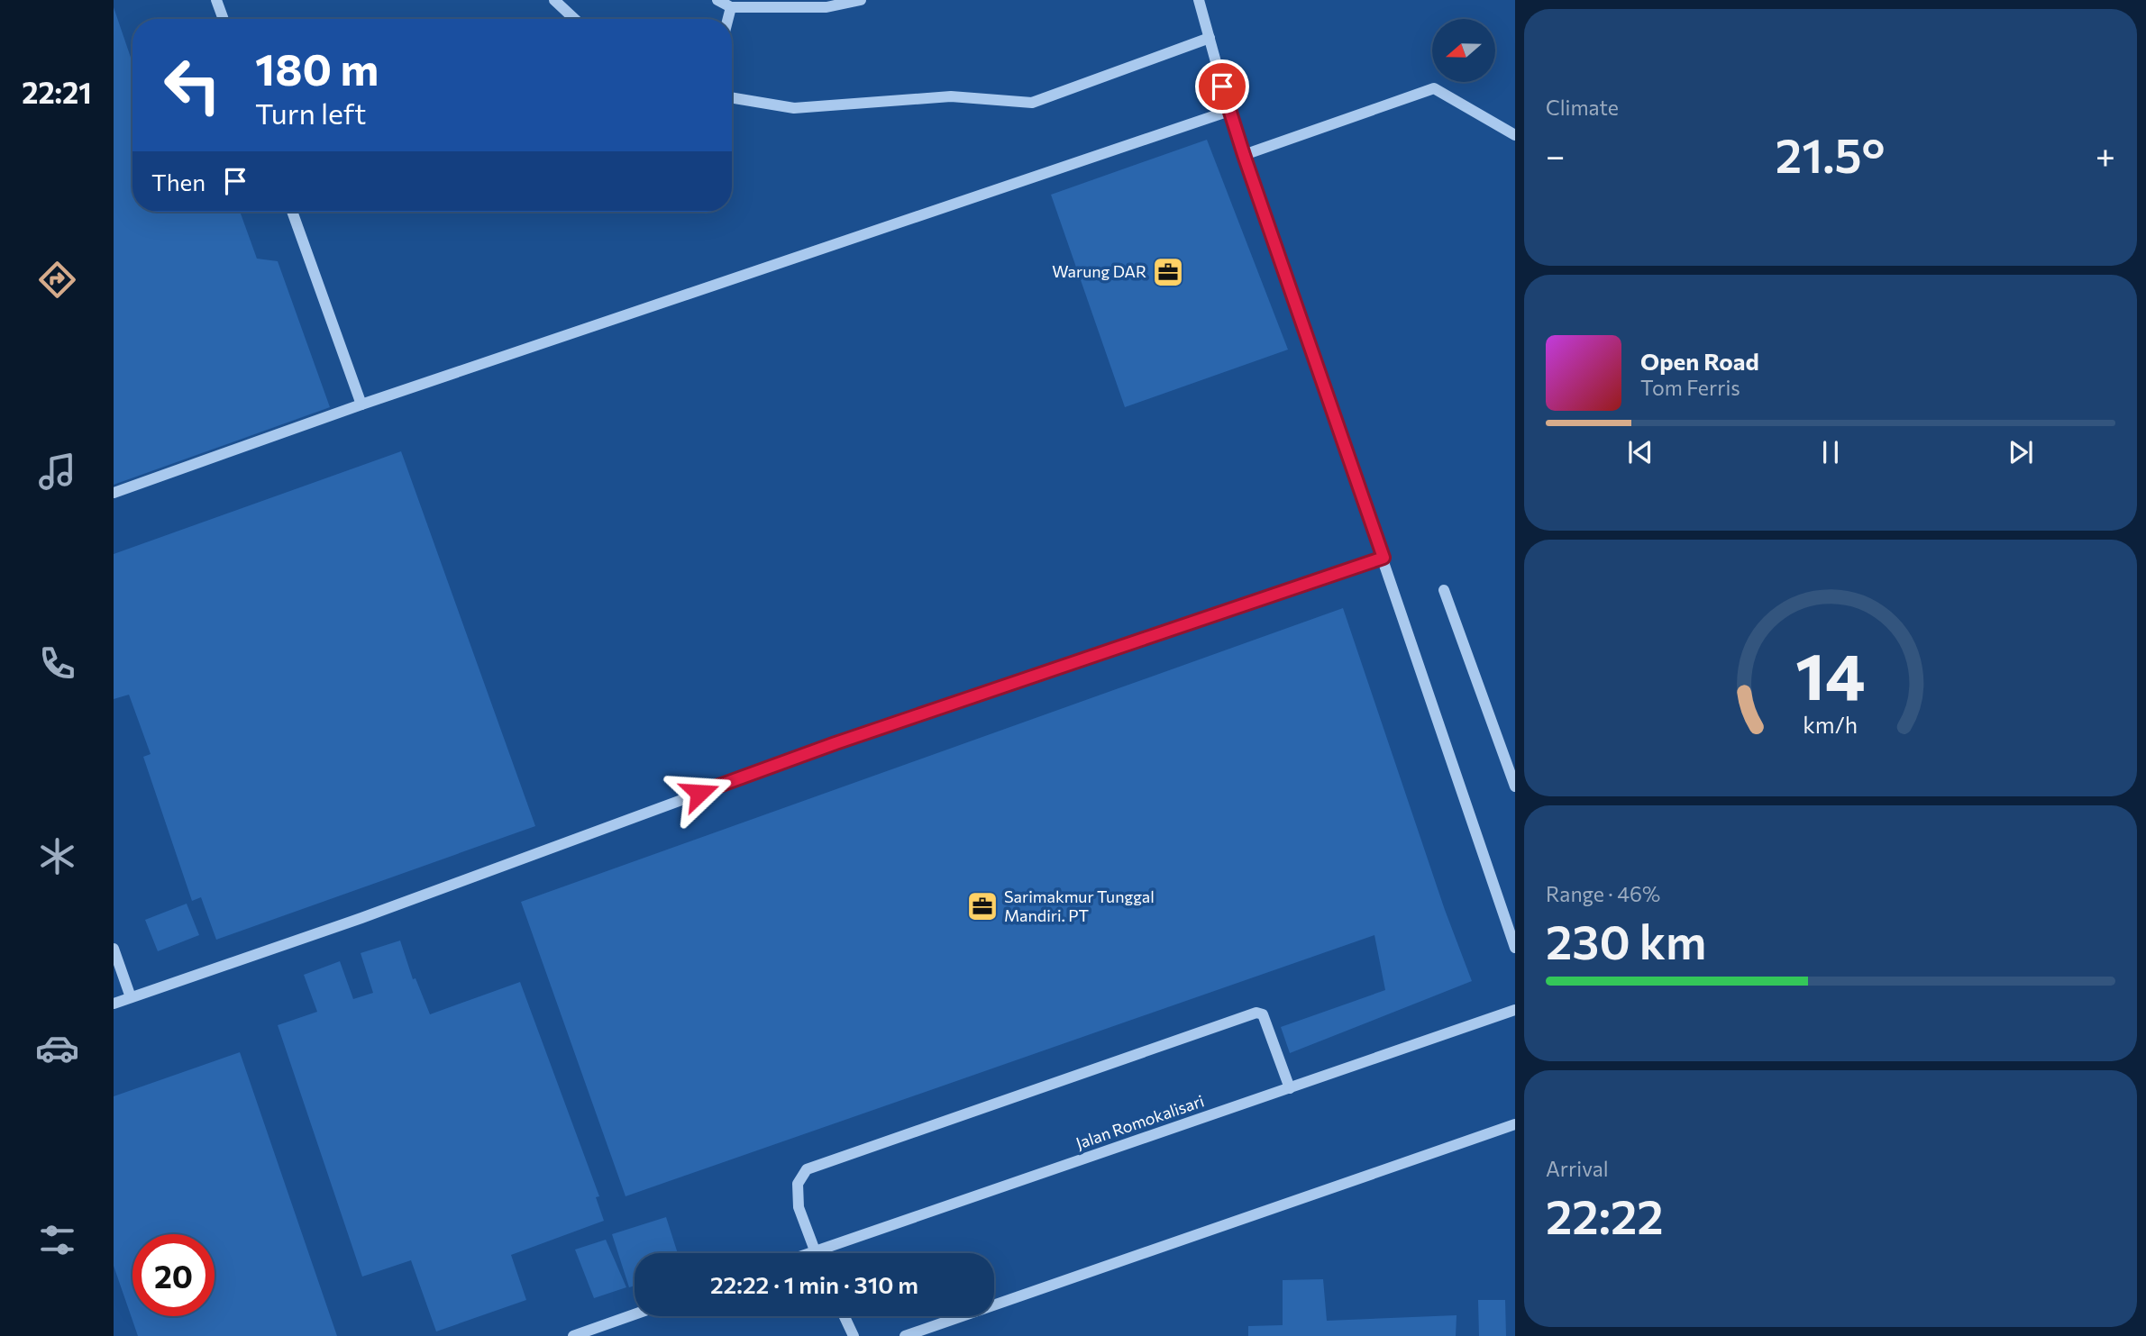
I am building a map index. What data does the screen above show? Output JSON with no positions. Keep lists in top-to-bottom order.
{
  "streets": {
    "lane": ["Jalan Romokalisari"]
  },
  "places": {
    "office": ["Warung DAR", "Sarimakmur Tunggal Mandiri. PT"]
  },
  "north": "left",
  "page": {
    "tabs": "22:21",
    "tile": [
      "Climate",
      ["Range · 46%", "230 km"],
      ["Arrival", "22:22"]
    ],
    "turn": ["180 m", "Turn left"],
    "heat": ["−", "21.5°", "+"],
    "then": "Then",
    "song": ["Open Road", "Tom Ferris"],
    "limit": "20",
    "trip": "22:22 · 1 min · 310 m",
    "gauge": ["14", "km/h"]
  }
}
